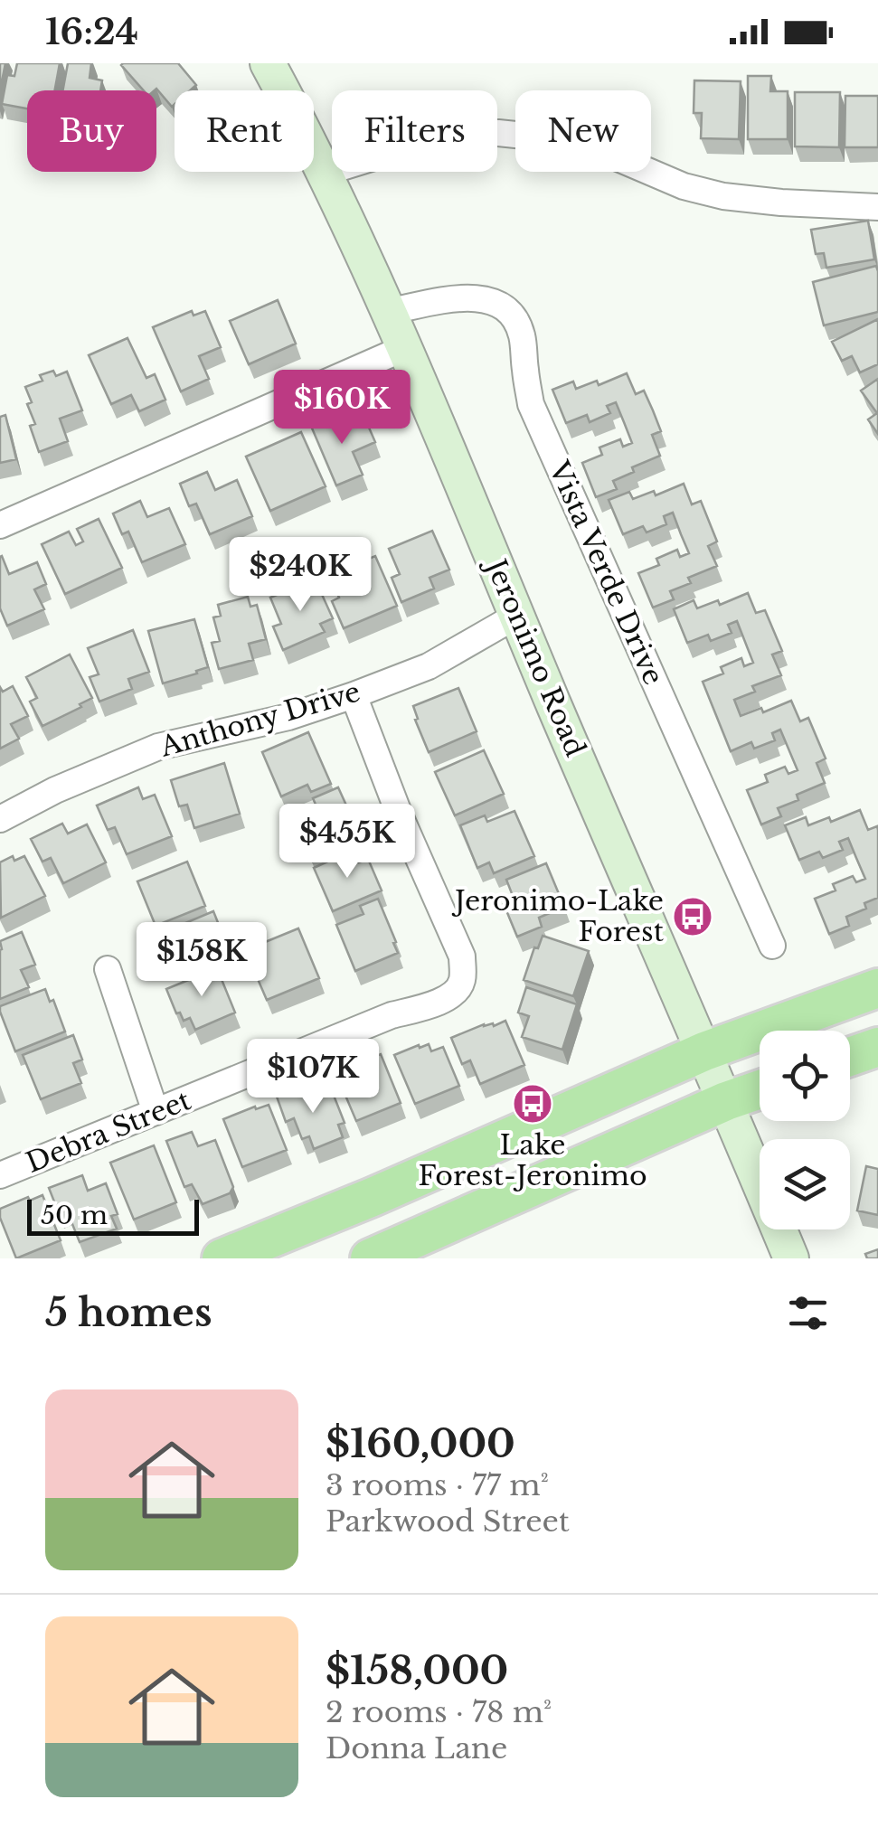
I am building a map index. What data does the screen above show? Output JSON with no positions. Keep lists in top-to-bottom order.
{
  "streets": {
    "main road": ["Jeronimo Road"],
    "street": ["Vista Verde Drive", "Anthony Drive", "Debra Street"]
  },
  "crossings": [
    ["Vista Verde Drive", "Jeronimo Road"],
    ["Jeronimo Road", "Anthony Drive"],
    ["Anthony Drive", "Debra Street"]
  ],
  "places": {
    "bus stop": ["Jeronimo-Lake Forest", "Lake Forest-Jeronimo"]
  },
  "scale_bar": "50 m",
  "page": {
    "status": "16:24",
    "chip": [
      "Buy",
      "Rent",
      "Filters",
      "New"
    ],
    "price": [
      "$160K",
      "$240K",
      "$455K",
      "$158K",
      "$107K"
    ],
    "scale": "50 m",
    "heading": "5 homes",
    "list": [
      {
        "name": "$160,000",
        "note": "3 rooms · 77 m² · Parkwood Street"
      },
      {
        "name": "$158,000",
        "note": "2 rooms · 78 m² · Donna Lane"
      }
    ]
  }
}
